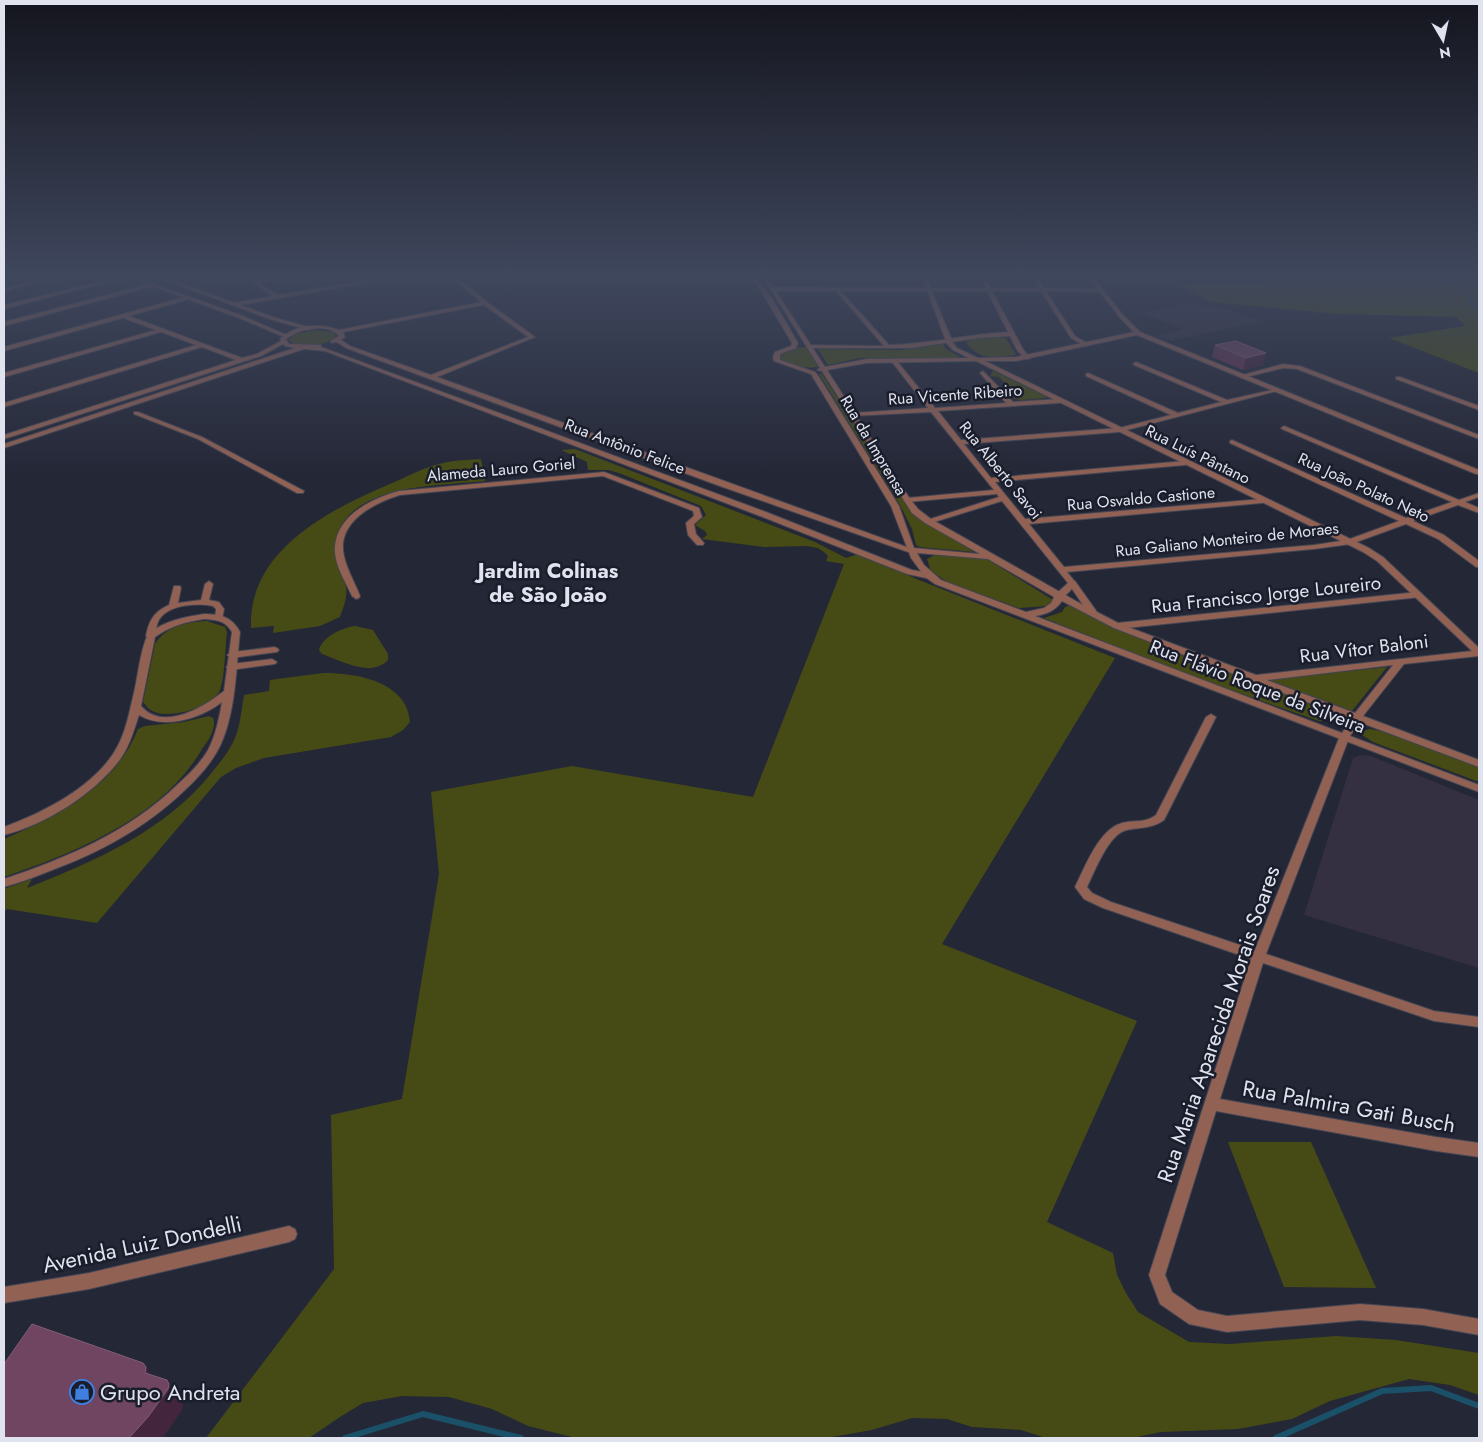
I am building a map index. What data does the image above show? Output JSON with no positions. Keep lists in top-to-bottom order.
{
  "streets": {
    "street": [
      "Rua Vicente Ribeiro",
      "Rua da Imprensa",
      "Rua Antônio Felice",
      "Rua Luís Pântano",
      "Alameda Lauro Goriel",
      "Rua Alberto Savoi",
      "Rua João Polato Neto",
      "Rua Osvaldo Castione",
      "Rua Galiano Monteiro de Moraes",
      "Rua Francisco Jorge Loureiro",
      "Rua Vítor Baloni",
      "Rua Flávio Roque da Silveira",
      "Rua Maria Aparecida Morais Soares",
      "Rua Palmira Gati Busch",
      "Avenida Luiz Dondelli"
    ]
  },
  "crossings": [
    ["Rua Vicente Ribeiro", "Rua da Imprensa"],
    ["Rua Vicente Ribeiro", "Rua Luís Pântano"],
    ["Rua Vicente Ribeiro", "Rua Alberto Savoi"],
    ["Rua da Imprensa", "Rua Antônio Felice"],
    ["Rua da Imprensa", "Rua Flávio Roque da Silveira"],
    ["Rua Luís Pântano", "Rua Osvaldo Castione"],
    ["Rua Luís Pântano", "Rua Galiano Monteiro de Moraes"],
    ["Rua Luís Pântano", "Rua Francisco Jorge Loureiro"],
    ["Rua Luís Pântano", "Rua Vítor Baloni"],
    ["Rua Alberto Savoi", "Rua Osvaldo Castione"],
    ["Rua Alberto Savoi", "Rua Galiano Monteiro de Moraes"],
    ["Rua Alberto Savoi", "Rua Flávio Roque da Silveira"],
    ["Rua João Polato Neto", "Rua Galiano Monteiro de Moraes"],
    ["Rua Francisco Jorge Loureiro", "Rua Flávio Roque da Silveira"],
    ["Rua Vítor Baloni", "Rua Flávio Roque da Silveira"],
    ["Rua Vítor Baloni", "Rua Maria Aparecida Morais Soares"],
    ["Rua Flávio Roque da Silveira", "Rua Maria Aparecida Morais Soares"],
    ["Rua Maria Aparecida Morais Soares", "Rua Palmira Gati Busch"]
  ],
  "districts": ["Jardim Colinas de São João"],
  "places": {
    "shop": ["Grupo Andreta"]
  },
  "north": "bottom"
}
